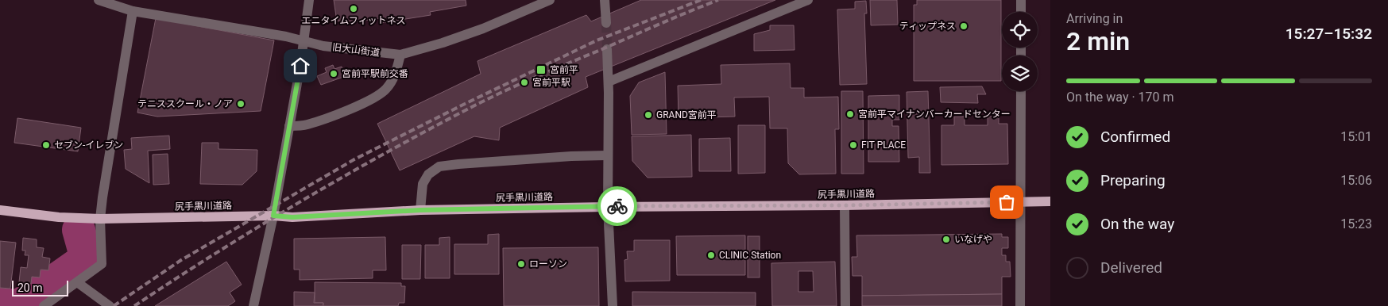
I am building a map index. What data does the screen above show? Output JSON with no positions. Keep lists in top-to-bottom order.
{
  "streets": {
    "main road": ["尻手黒川道路"],
    "street": ["旧大山街道"]
  },
  "places": {
    "other": [
      "エニタイムフィットネス",
      "ティップネス",
      "宮前平駅前交番",
      "宮前平駅",
      "テニススクール・ノア",
      "宮前平マイナンバーカードセンター",
      "GRAND宮前平",
      "セブン-イレブン",
      "FIT PLACE",
      "いなげや",
      "CLINIC Station",
      "ローソン"
    ],
    "transit": ["宮前平"]
  },
  "scale_bar": "20 m",
  "page": {
    "heading": ["2 min", "Arriving in", "15:27–15:32"],
    "bar": "On the way · 170 m",
    "list": [
      ["Confirmed", "15:01"],
      ["Preparing", "15:06"],
      ["On the way", "15:23"],
      "Delivered"
    ],
    "scale": "20 m"
  }
}
